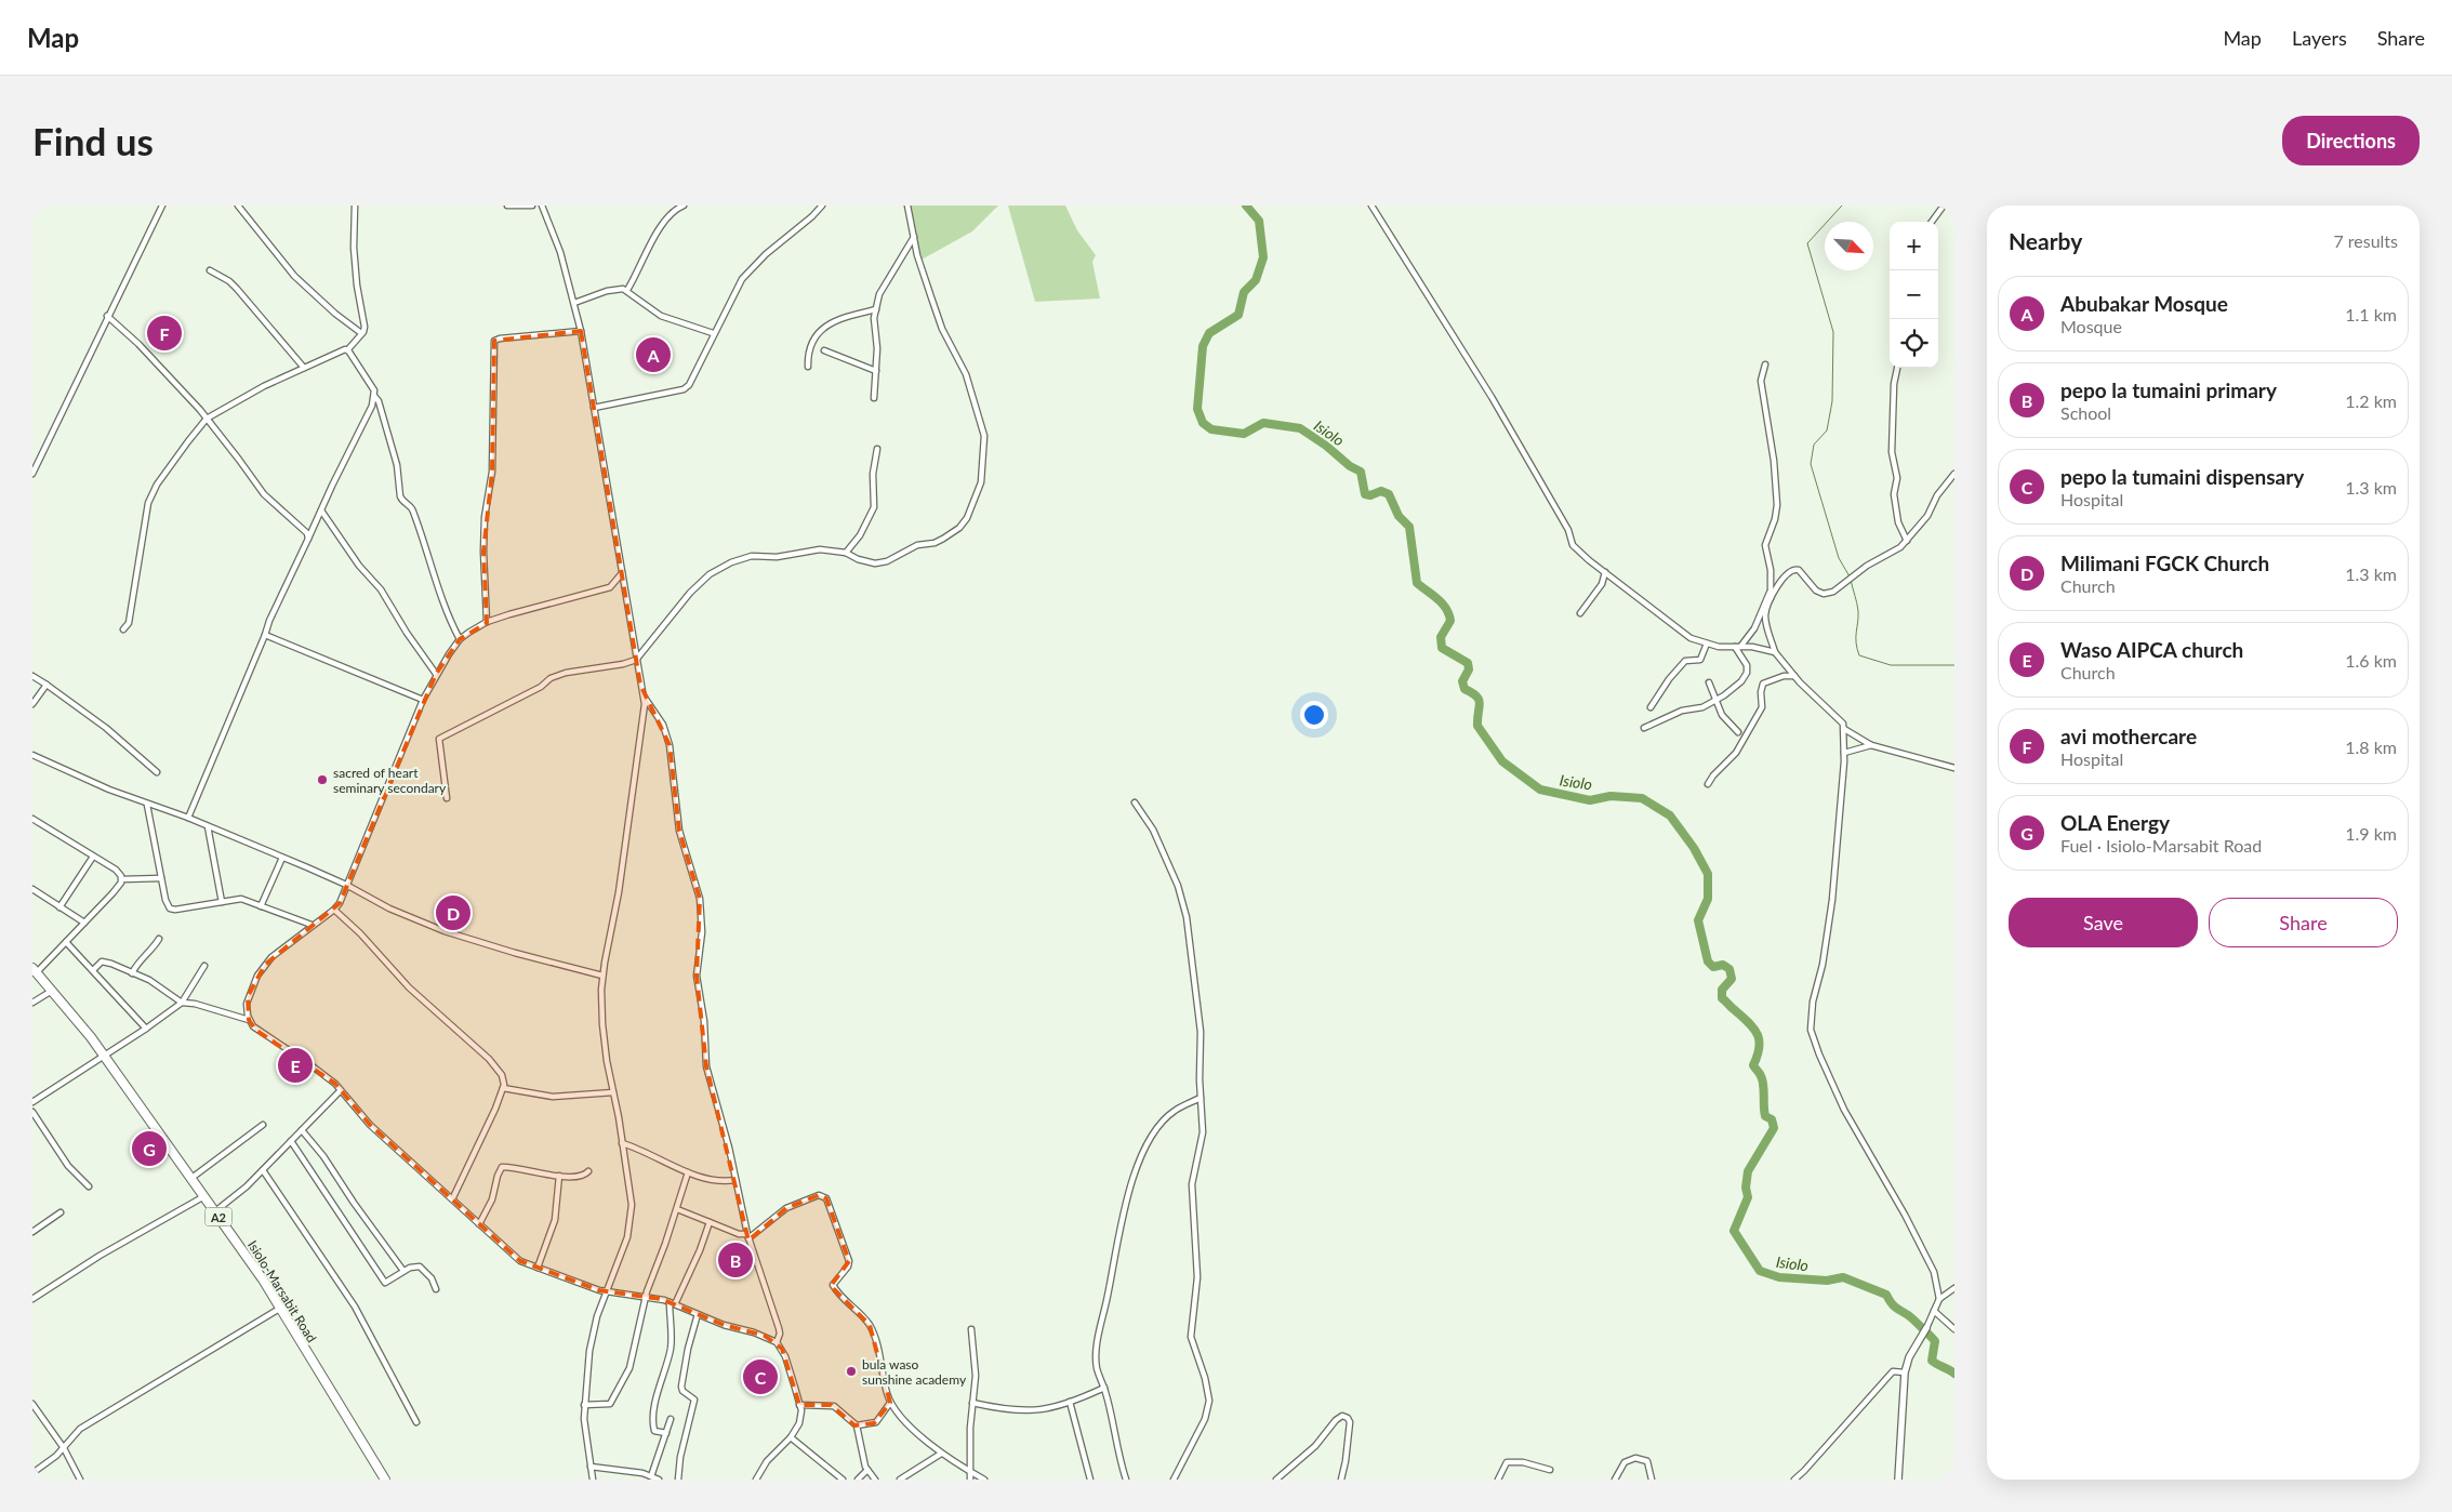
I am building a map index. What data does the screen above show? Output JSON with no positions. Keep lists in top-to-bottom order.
{
  "streets": {
    "highway": ["A2", "Isiolo-Marsabit Road"]
  },
  "water": ["Isiolo"],
  "places": ["sacred of heart seminary secondary", "bula waso sunshine academy"],
  "north": "bottom right",
  "page": {
    "header": "Map",
    "nav": ["Map", "Layers", "Share"],
    "buttons": [
      "Directions",
      ["Save", "Share"]
    ],
    "title": "Find us",
    "heading": ["Nearby", "7 results"],
    "map_buttons": ["+", "−"],
    "list": [
      {
        "mark": "A",
        "name": "Abubakar Mosque",
        "note": "Mosque",
        "value": "1.1 km"
      },
      {
        "mark": "B",
        "name": "pepo la tumaini primary",
        "note": "School",
        "value": "1.2 km"
      },
      {
        "mark": "C",
        "name": "pepo la tumaini dispensary",
        "note": "Hospital",
        "value": "1.3 km"
      },
      {
        "mark": "D",
        "name": "Milimani FGCK Church",
        "note": "Church",
        "value": "1.3 km"
      },
      {
        "mark": "E",
        "name": "Waso AIPCA church",
        "note": "Church",
        "value": "1.6 km"
      },
      {
        "mark": "F",
        "name": "avi mothercare",
        "note": "Hospital",
        "value": "1.8 km"
      },
      {
        "mark": "G",
        "name": "OLA Energy",
        "note": "Fuel · Isiolo-Marsabit Road",
        "value": "1.9 km"
      }
    ],
    "pins": [
      "F",
      "A",
      "D",
      "E",
      "G",
      "B",
      "C"
    ]
  }
}
